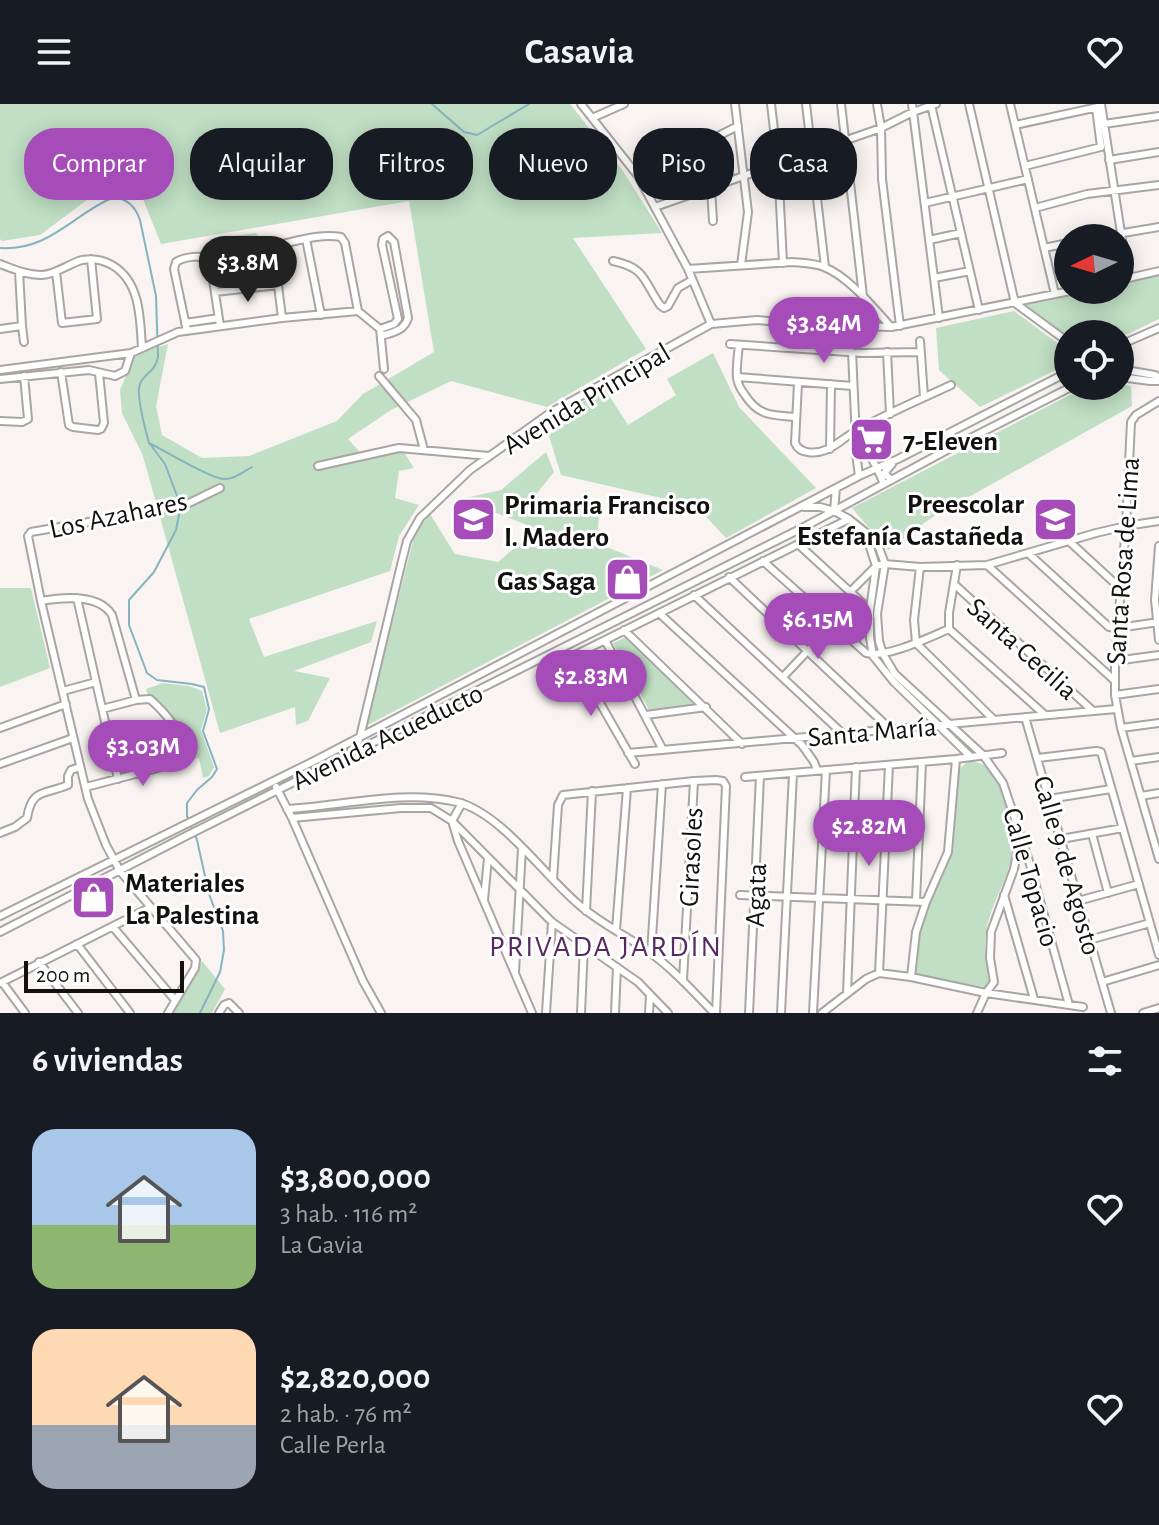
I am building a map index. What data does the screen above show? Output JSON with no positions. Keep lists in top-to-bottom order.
{
  "streets": {
    "street": [
      "Avenida Principal",
      "Los Azahares",
      "Santa Rosa de Lima",
      "Santa Cecilia",
      "Santa María",
      "Avenida Acueducto",
      "Girasoles",
      "Calle 9 de Agosto",
      "Calle Topacio",
      "Agata"
    ]
  },
  "crossings": [
    ["Avenida Principal", "Avenida Acueducto"],
    ["Los Azahares", "Avenida Acueducto"],
    ["Santa Rosa de Lima", "Santa María"],
    ["Santa Cecilia", "Santa María"],
    ["Santa María", "Calle 9 de Agosto"],
    ["Santa María", "Calle Topacio"]
  ],
  "districts": ["PRIVADA JARDÍN"],
  "places": {
    "supermarket": ["7-Eleven"],
    "school or university": ["Preescolar Estefanía Castañeda", "Primaria Francisco I. Madero"],
    "shop": ["Gas Saga", "Materiales La Palestina"]
  },
  "scale_bar": "200 m",
  "north": "left",
  "page": {
    "header": "Casavia",
    "chip": [
      "Comprar",
      "Alquilar",
      "Filtros",
      "Nuevo",
      "Piso",
      "Casa"
    ],
    "price": [
      "$3.8M",
      "$3.84M",
      "$6.15M",
      "$2.83M",
      "$3.03M",
      "$2.82M"
    ],
    "scale": "200 m",
    "heading": "6 viviendas",
    "list": [
      {
        "name": "$3,800,000",
        "note": "3 hab. · 116 m² · La Gavia"
      },
      {
        "name": "$2,820,000",
        "note": "2 hab. · 76 m² · Calle Perla"
      }
    ]
  }
}
